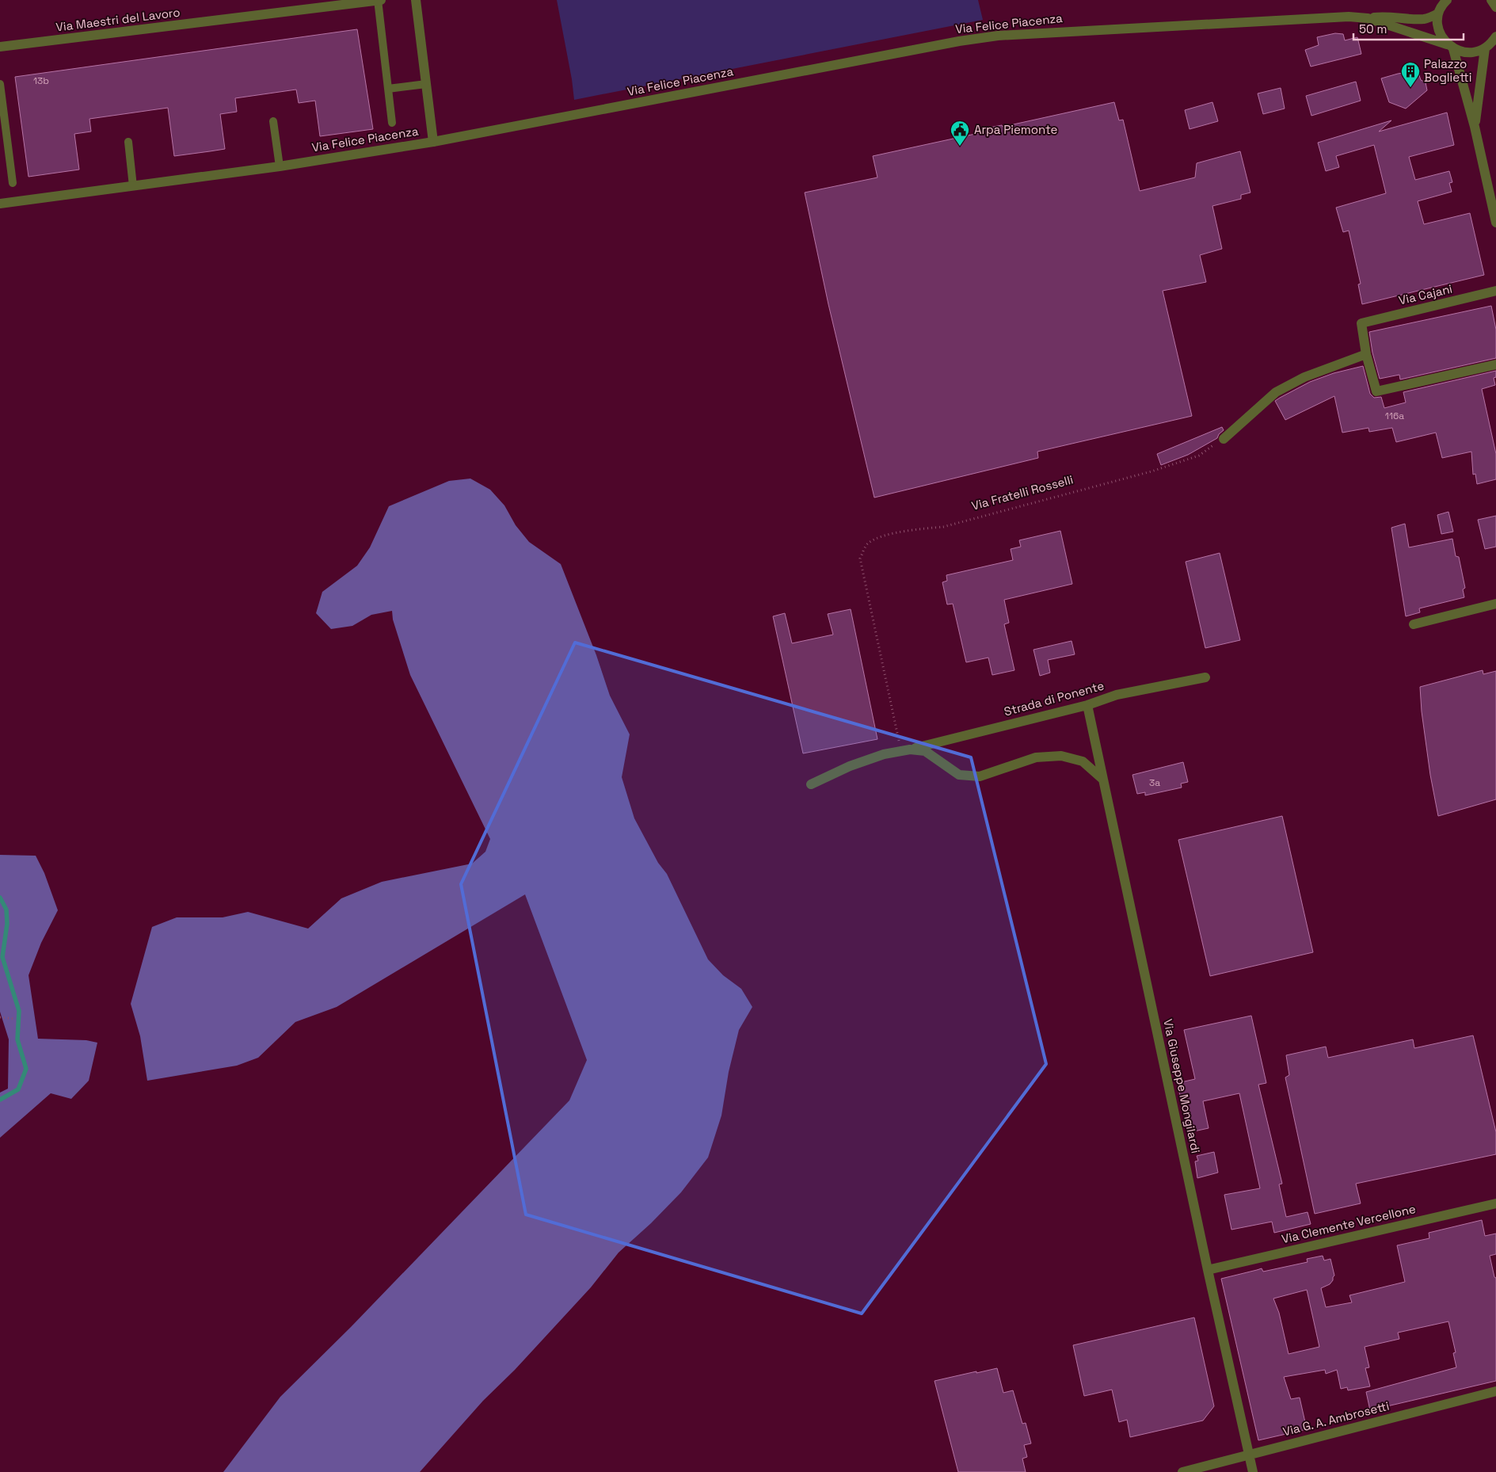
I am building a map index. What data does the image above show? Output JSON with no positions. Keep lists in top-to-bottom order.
{
  "streets": {
    "street": [
      "Via Maestri del Lavoro",
      "Via Felice Piacenza",
      "Via Cajani",
      "Strada di Ponente",
      "Via Giuseppe Mongilardi",
      "Via Clemente Vercellone",
      "Via G. A. Ambrosetti"
    ],
    "path": ["Via Fratelli Rosselli"]
  },
  "crossings": [
    ["Via Fratelli Rosselli", "Strada di Ponente"],
    ["Strada di Ponente", "Via Giuseppe Mongilardi"],
    ["Via Giuseppe Mongilardi", "Via Clemente Vercellone"],
    ["Via Giuseppe Mongilardi", "Via G. A. Ambrosetti"]
  ],
  "places": {
    "building": ["Palazzo Boglietti"],
    "public building": ["Arpa Piemonte"]
  },
  "house_numbers": ["13b", "116a", "3a"],
  "scale_bar": "50 m"
}
